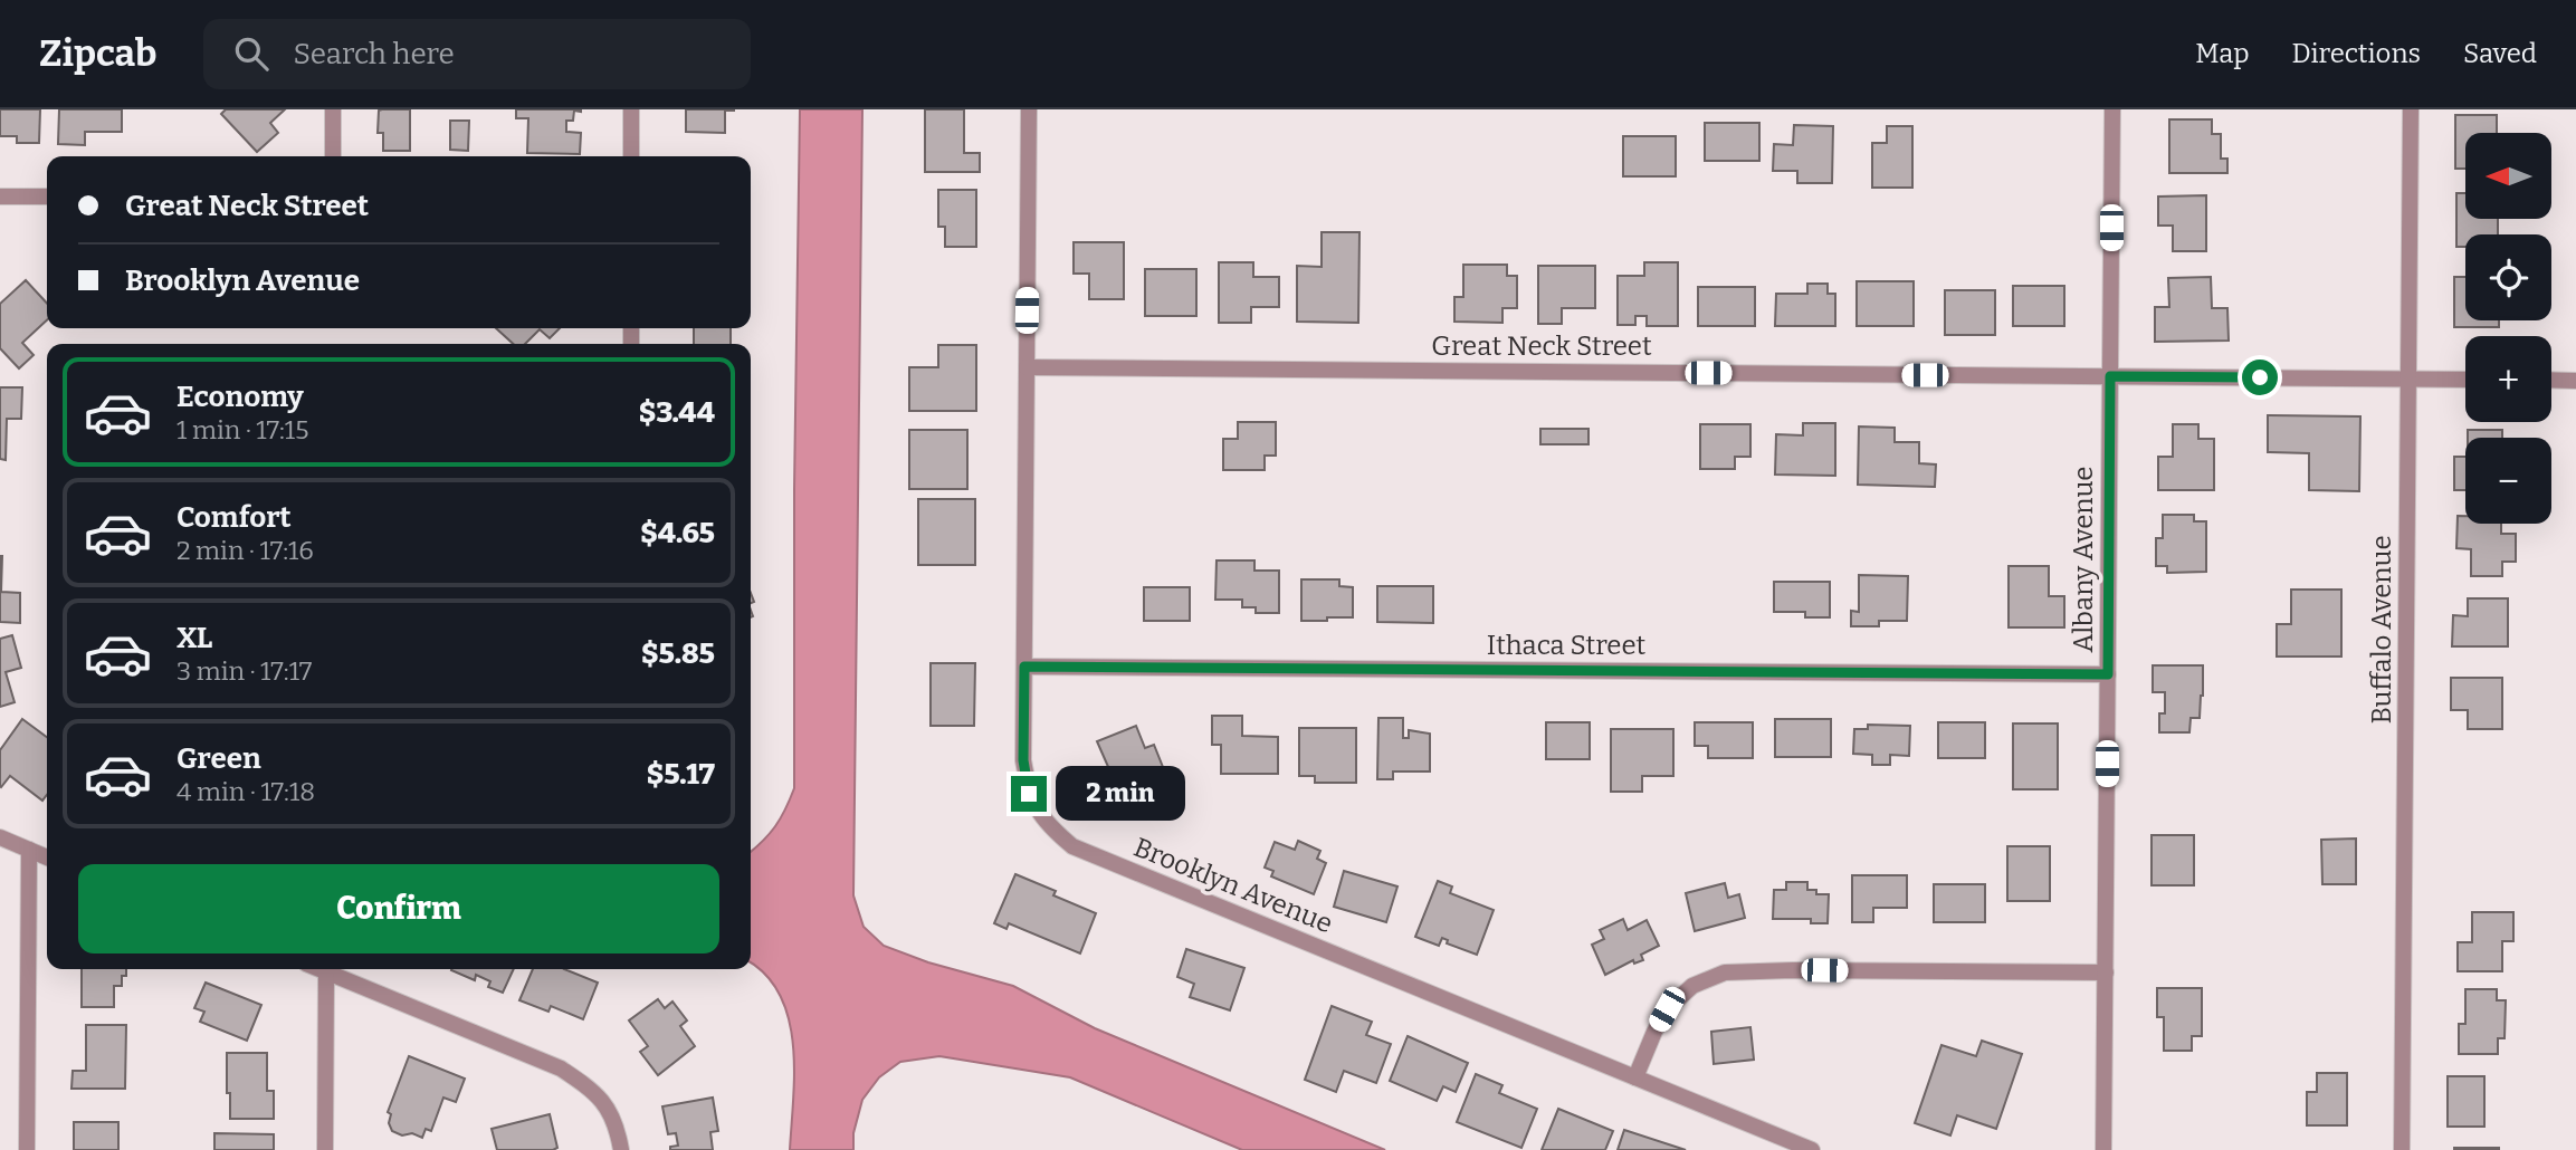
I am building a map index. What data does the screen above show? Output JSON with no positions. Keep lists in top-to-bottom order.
{
  "streets": {
    "street": [
      "Great Neck Street",
      "Albany Avenue",
      "Buffalo Avenue",
      "Ithaca Street",
      "Brooklyn Avenue"
    ]
  },
  "crossings": [
    ["Great Neck Street", "Albany Avenue"],
    ["Great Neck Street", "Buffalo Avenue"],
    ["Great Neck Street", "Brooklyn Avenue"],
    ["Albany Avenue", "Ithaca Street"],
    ["Ithaca Street", "Brooklyn Avenue"]
  ],
  "north": "left",
  "page": {
    "header": "Zipcab",
    "search": "Search here",
    "nav": ["Map", "Directions", "Saved"],
    "map_buttons": ["+", "−"],
    "banner": ["Great Neck Street", "Brooklyn Avenue"],
    "list": [
      {
        "name": "Economy",
        "note": "1 min · 17:15",
        "value": "$3.44"
      },
      {
        "name": "Comfort",
        "note": "2 min · 17:16",
        "value": "$4.65"
      },
      {
        "name": "XL",
        "note": "3 min · 17:17",
        "value": "$5.85"
      },
      {
        "name": "Green",
        "note": "4 min · 17:18",
        "value": "$5.17"
      }
    ],
    "bubble": "2 min",
    "buttons": "Confirm"
  }
}
